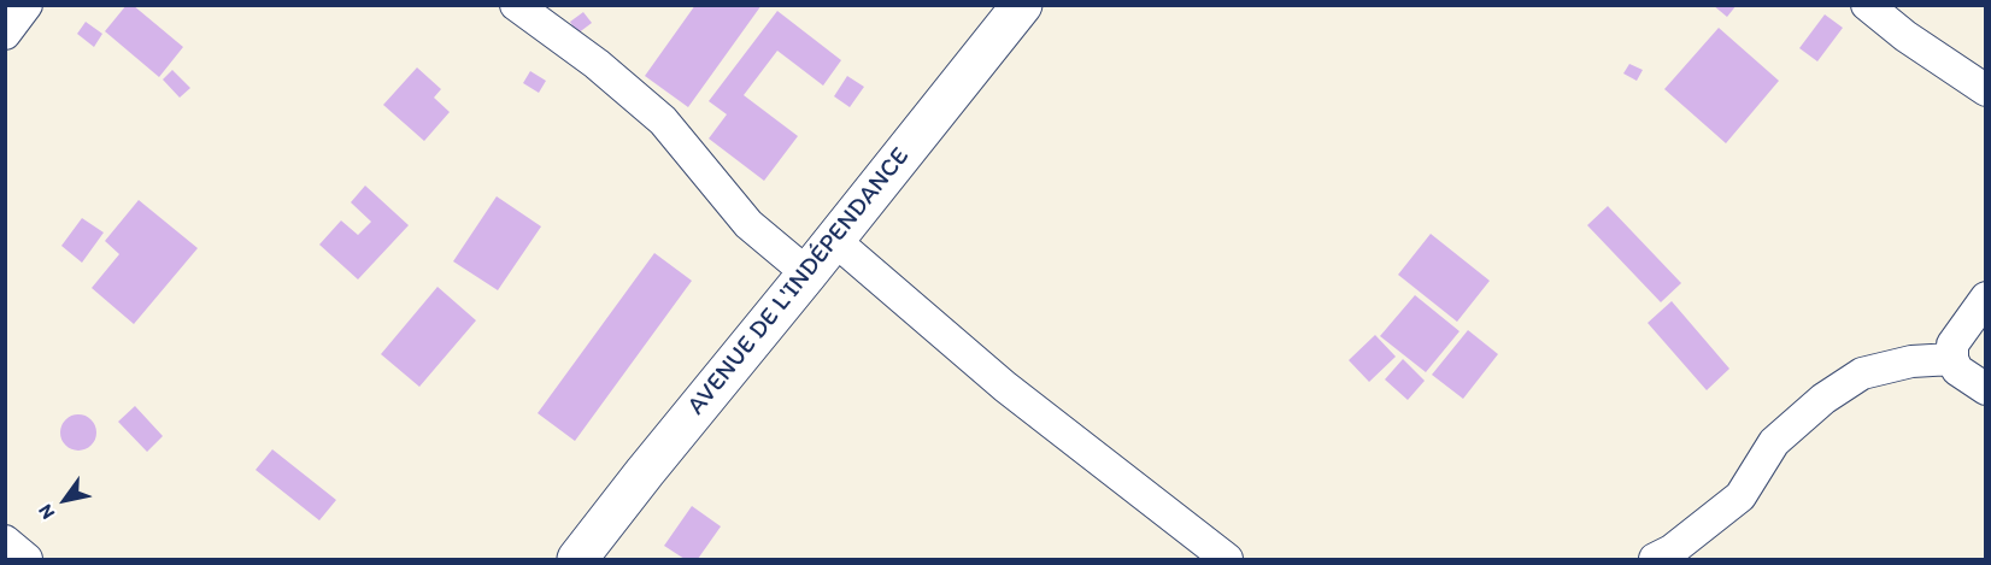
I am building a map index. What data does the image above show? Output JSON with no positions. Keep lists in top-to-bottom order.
{
  "streets": {
    "main road": ["AVENUE DE L'INDÉPENDANCE"]
  },
  "north": "bottom left"
}
